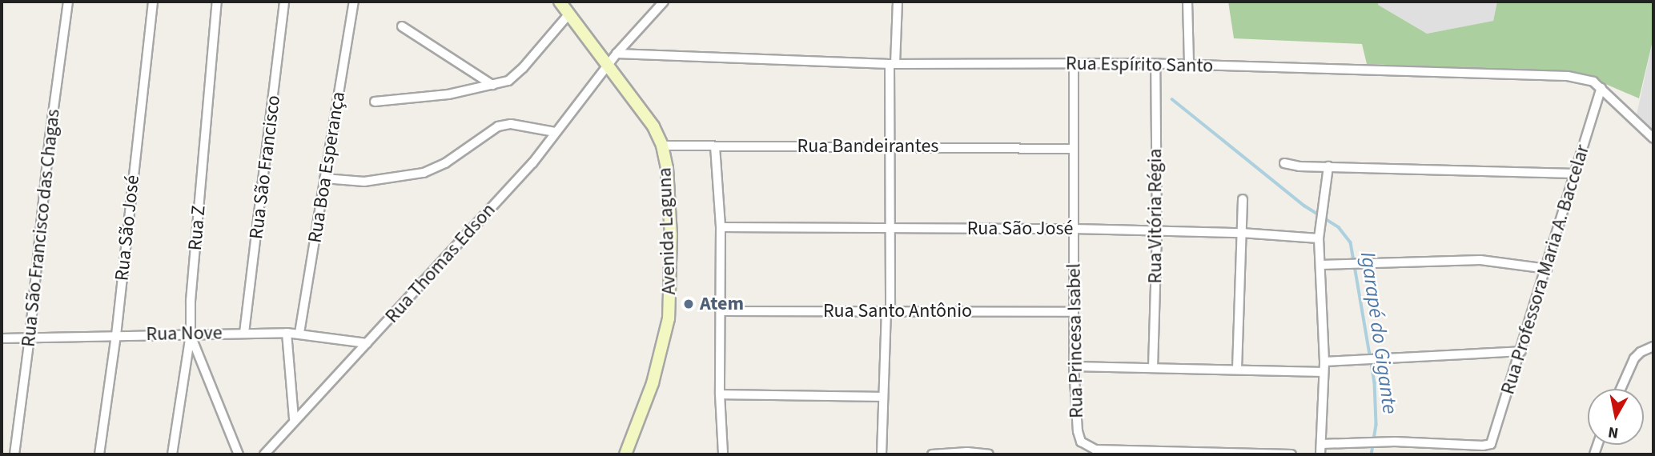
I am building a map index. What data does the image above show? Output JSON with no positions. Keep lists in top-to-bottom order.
{
  "streets": {
    "main road": ["Avenida Laguna"],
    "street": [
      "Rua Espírito Santo",
      "Rua Bandeirantes",
      "Rua São Francisco",
      "Rua Boa Esperança",
      "Rua Vitória Régia",
      "Rua São Francisco das Chagas",
      "Rua São José",
      "Rua Z",
      "Rua Thomas Edson",
      "Rua Professora Maria A. Baccelar",
      "Rua Santo Antônio",
      "Rua Nove",
      "Rua Princesa Isabel"
    ]
  },
  "crossings": [
    ["Rua Espírito Santo", "Rua Vitória Régia"],
    ["Rua Espírito Santo", "Rua Professora Maria A. Baccelar"],
    ["Rua Espírito Santo", "Rua Princesa Isabel"],
    ["Rua Bandeirantes", "Avenida Laguna"],
    ["Rua Bandeirantes", "Rua Princesa Isabel"],
    ["Rua São Francisco", "Rua Nove"],
    ["Rua Boa Esperança", "Rua Nove"],
    ["Rua Vitória Régia", "Rua São José"],
    ["Rua São Francisco das Chagas", "Rua Nove"],
    ["Rua São José", "Rua Nove"],
    ["Rua São José", "Rua Princesa Isabel"],
    ["Rua Z", "Rua Nove"],
    ["Avenida Laguna", "Rua Thomas Edson"],
    ["Rua Thomas Edson", "Rua Nove"],
    ["Rua Santo Antônio", "Rua Princesa Isabel"]
  ],
  "water": ["Igarapé do Gigante"],
  "places": ["Atem"],
  "north": "bottom"
}
